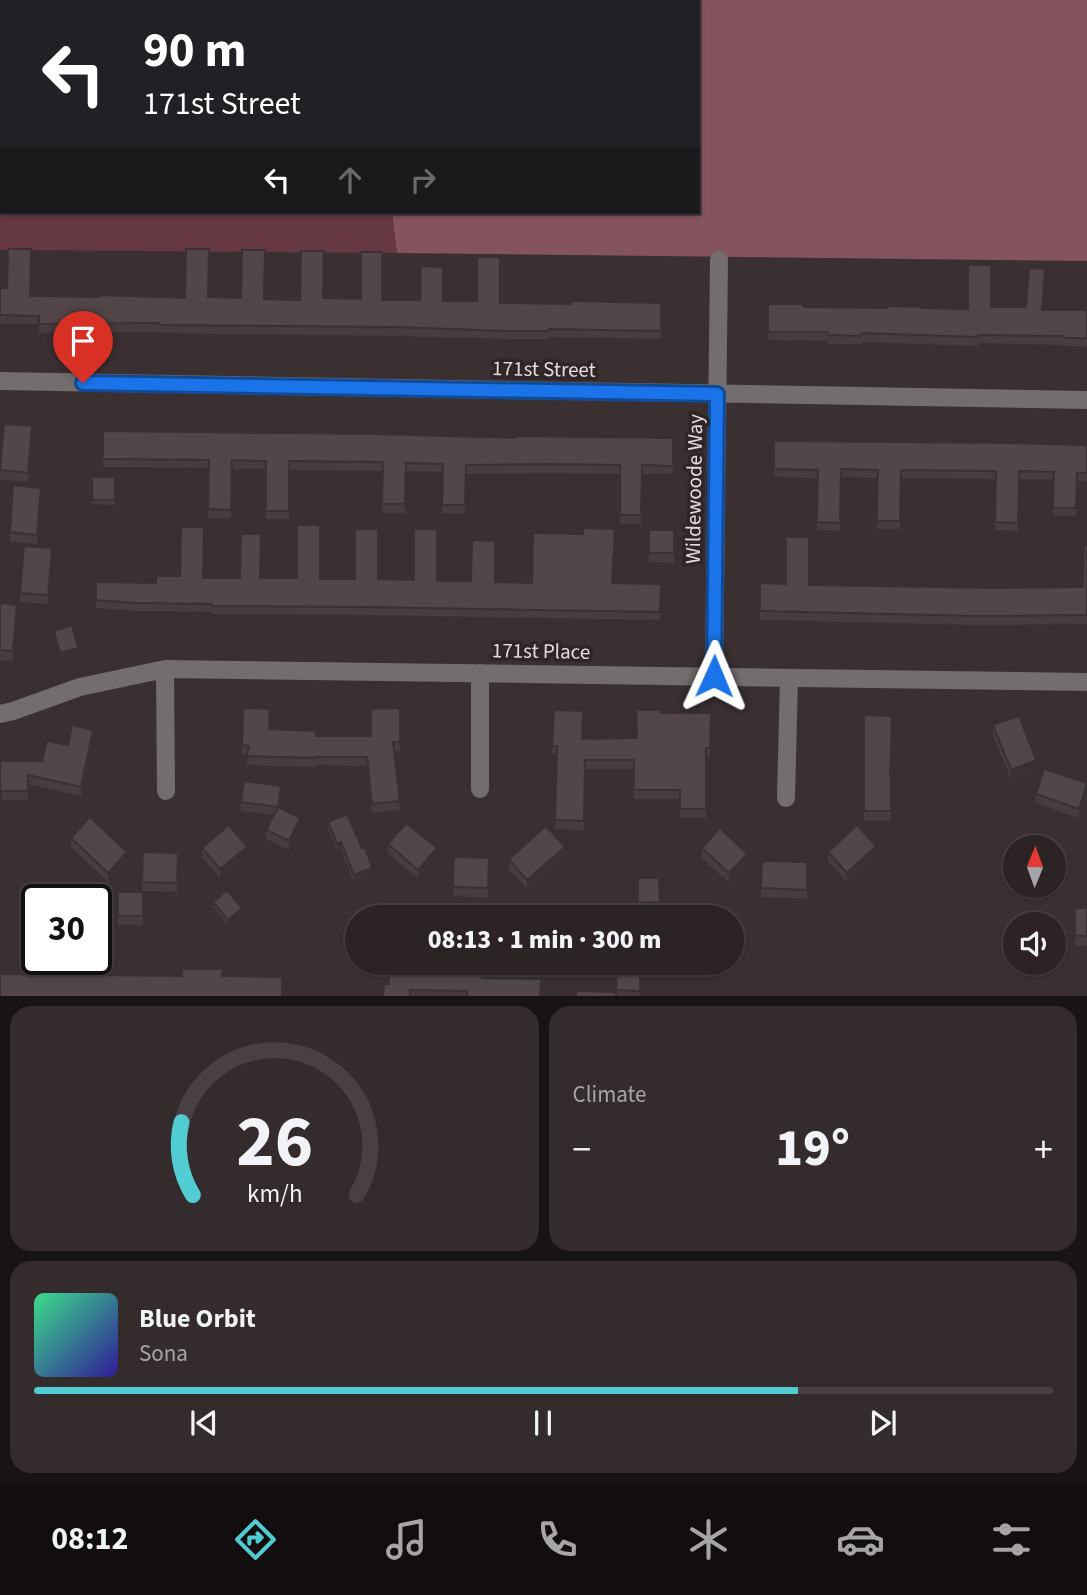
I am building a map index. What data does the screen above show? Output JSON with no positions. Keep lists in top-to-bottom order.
{
  "streets": {
    "street": ["171st Street", "Wildewoode Way", "171st Place"]
  },
  "crossings": [
    ["171st Street", "Wildewoode Way"],
    ["Wildewoode Way", "171st Place"]
  ],
  "north": "top",
  "page": {
    "turn": ["90 m", "171st Street"],
    "limit": "30",
    "trip": "08:13 · 1 min · 300 m",
    "tile": "Climate",
    "heat": ["−", "19°", "+"],
    "song": ["Blue Orbit", "Sona"],
    "tabs": "08:12",
    "gauge": ["26", "km/h"]
  }
}
